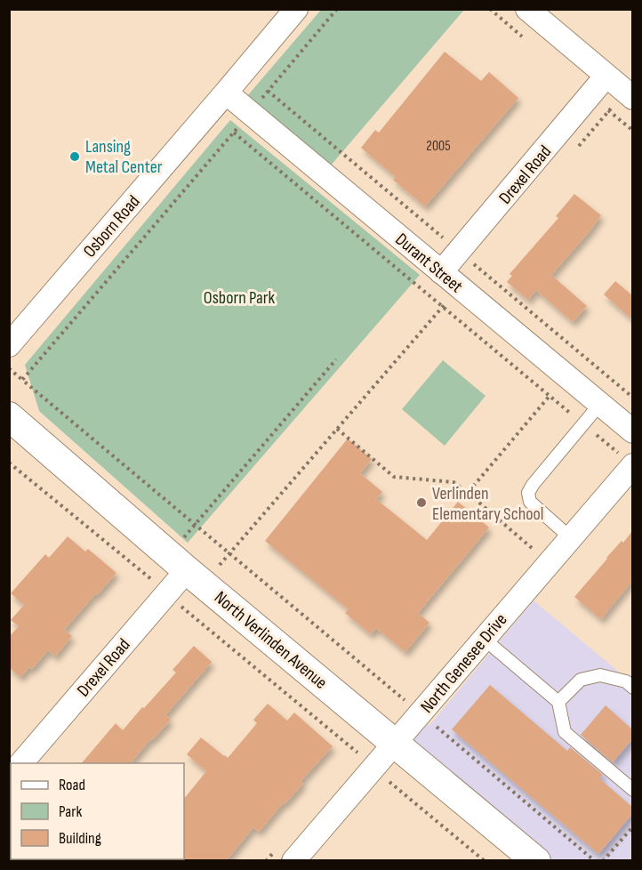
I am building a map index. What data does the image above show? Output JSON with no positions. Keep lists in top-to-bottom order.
{
  "streets": {
    "street": [
      "Drexel Road",
      "Osborn Road",
      "Durant Street",
      "North Verlinden Avenue",
      "North Genesee Drive"
    ]
  },
  "crossings": [
    ["Drexel Road", "Durant Street"],
    ["Drexel Road", "North Verlinden Avenue"],
    ["Osborn Road", "Durant Street"],
    ["North Verlinden Avenue", "North Genesee Drive"]
  ],
  "parks": ["Osborn Park"],
  "places": ["Lansing Metal Center", "Verlinden Elementary School"],
  "house_numbers": ["2005"],
  "legend": ["Road", "Park", "Building"]
}
